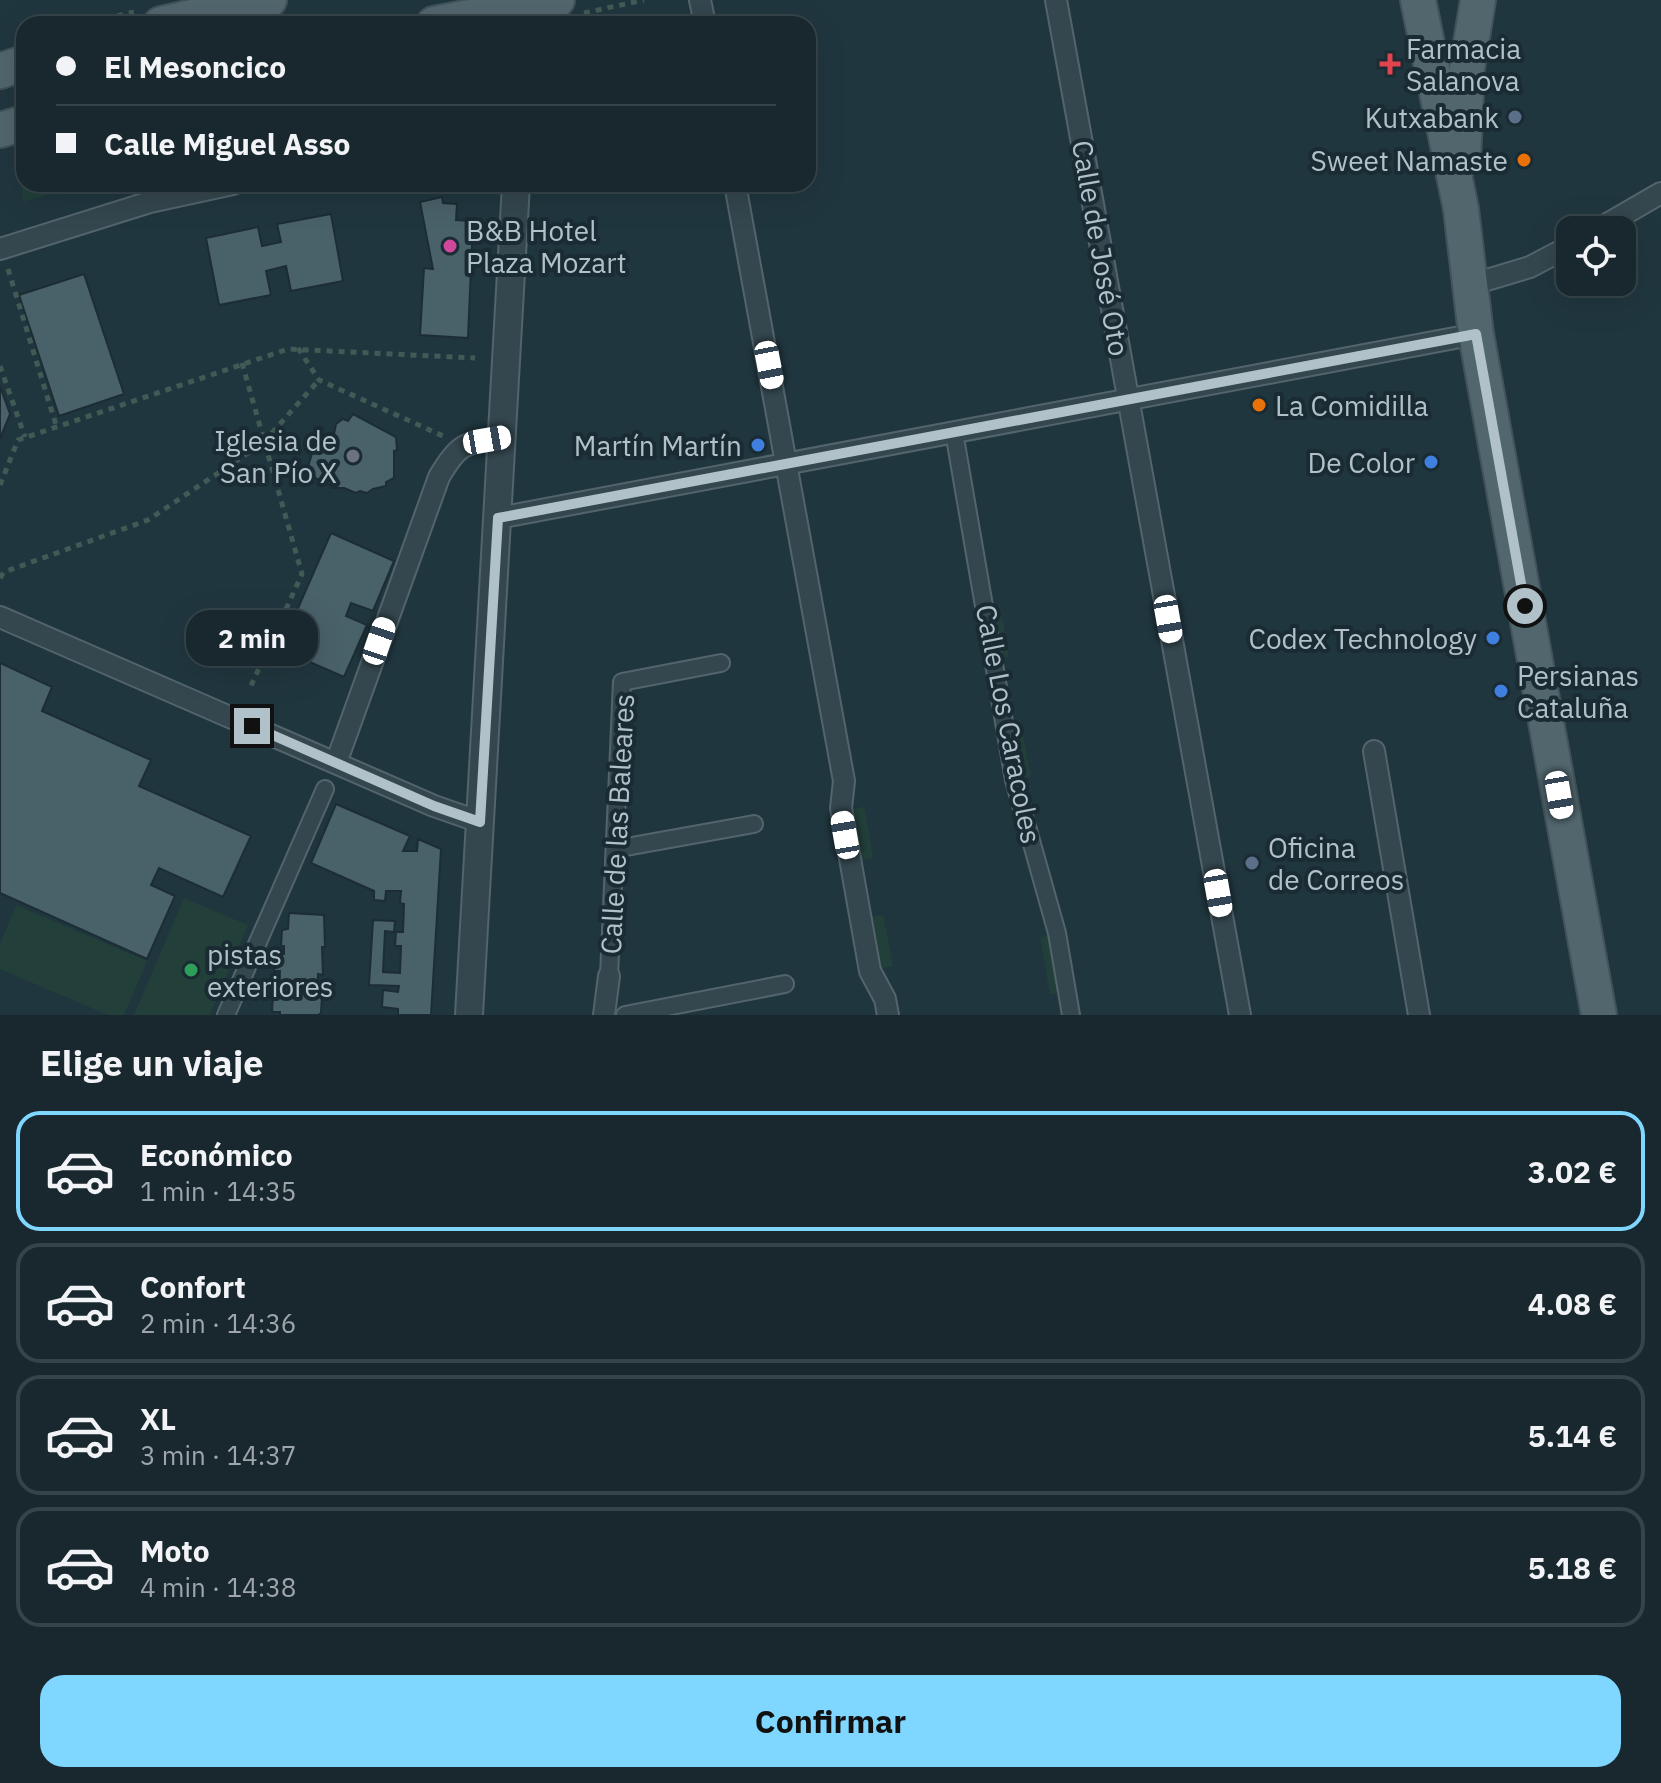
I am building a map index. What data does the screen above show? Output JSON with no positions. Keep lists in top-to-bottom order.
{
  "streets": {
    "street": ["Calle de José Oto", "Calle Los Caracoles", "Calle de las Baleares"]
  },
  "places": {
    "health": ["Farmacia Salanova"],
    "other": [
      "Kutxabank",
      "Sweet Namaste",
      "B&B Hotel Plaza Mozart",
      "La Comidilla",
      "Martín Martín",
      "Iglesia de San Pío X",
      "De Color",
      "Codex Technology",
      "Persianas Cataluña",
      "Oficina de Correos",
      "pistas exteriores"
    ]
  },
  "page": {
    "banner": ["El Mesoncico", "Calle Miguel Asso"],
    "bubble": "2 min",
    "heading": "Elige un viaje",
    "list": [
      {
        "name": "Económico",
        "note": "1 min · 14:35",
        "value": "3.02 €"
      },
      {
        "name": "Confort",
        "note": "2 min · 14:36",
        "value": "4.08 €"
      },
      {
        "name": "XL",
        "note": "3 min · 14:37",
        "value": "5.14 €"
      },
      {
        "name": "Moto",
        "note": "4 min · 14:38",
        "value": "5.18 €"
      }
    ],
    "buttons": "Confirmar"
  }
}
